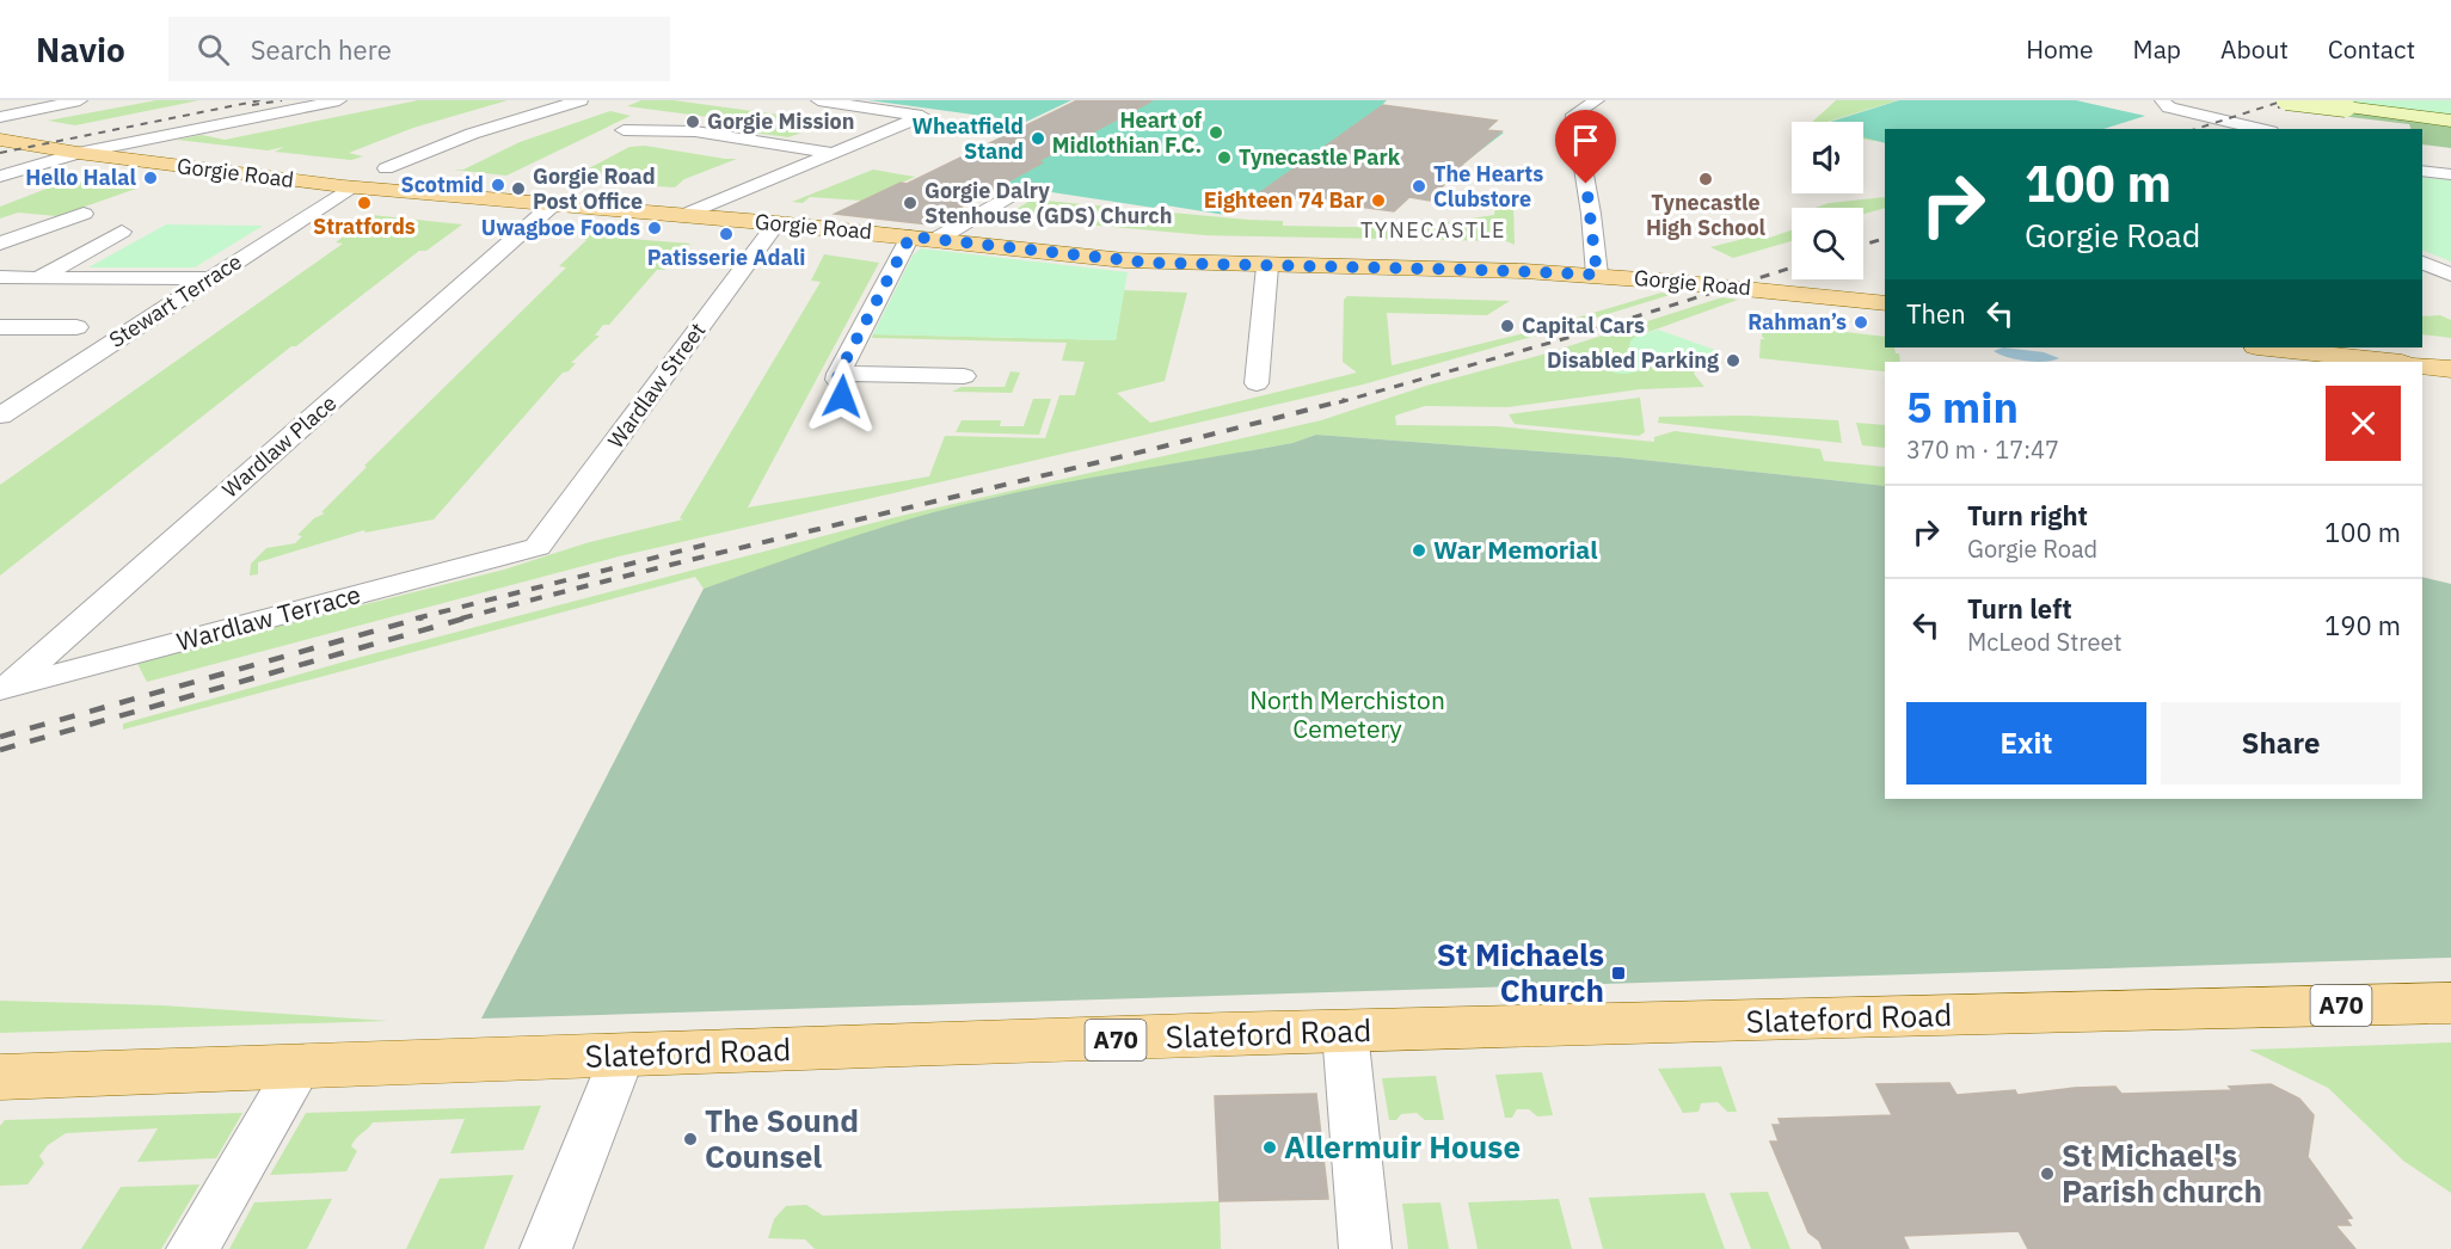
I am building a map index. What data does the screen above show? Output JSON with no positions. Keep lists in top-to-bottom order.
{
  "streets": {
    "main road": ["Gorgie Road", "A70", "Slateford Road"],
    "street": [
      "Stewart Terrace",
      "Wardlaw Street",
      "Wardlaw Place",
      "Wardlaw Terrace"
    ]
  },
  "crossings": [
    ["Gorgie Road", "Stewart Terrace"],
    ["Gorgie Road", "Wardlaw Street"],
    ["Gorgie Road", "Wardlaw Place"],
    ["Wardlaw Street", "Wardlaw Terrace"],
    ["Wardlaw Place", "Wardlaw Terrace"]
  ],
  "districts": ["TYNECASTLE"],
  "parks": ["North Merchiston Cemetery"],
  "places": {
    "other": [
      "Gorgie Mission",
      "Heart of Midlothian F.C.",
      "Wheatfield Stand",
      "Tynecastle Park",
      "Hello Halal",
      "Tynecastle High School",
      "Scotmid",
      "The Hearts Clubstore",
      "Gorgie Road Post Office",
      "Eighteen 74 Bar",
      "Stratfords",
      "Gorgie Dalry Stenhouse (GDS) Church",
      "Uwagboe Foods",
      "Patisserie Adali",
      "Rahman’s",
      "Capital Cars",
      "Disabled Parking",
      "War Memorial",
      "The Sound Counsel",
      "Allermuir House",
      "St Michael's Parish church"
    ],
    "transit": ["St Michaels Church"]
  },
  "page": {
    "header": "Navio",
    "search": "Search here",
    "nav": [
      "Home",
      "Map",
      "About",
      "Contact"
    ],
    "turn": ["100 m", "Gorgie Road"],
    "then": "Then",
    "heading": ["5 min", "370 m · 17:47"],
    "list": [
      {
        "name": "Turn right",
        "note": "Gorgie Road",
        "value": "100 m"
      },
      {
        "name": "Turn left",
        "note": "McLeod Street",
        "value": "190 m"
      }
    ],
    "buttons": ["Exit", "Share"]
  }
}
